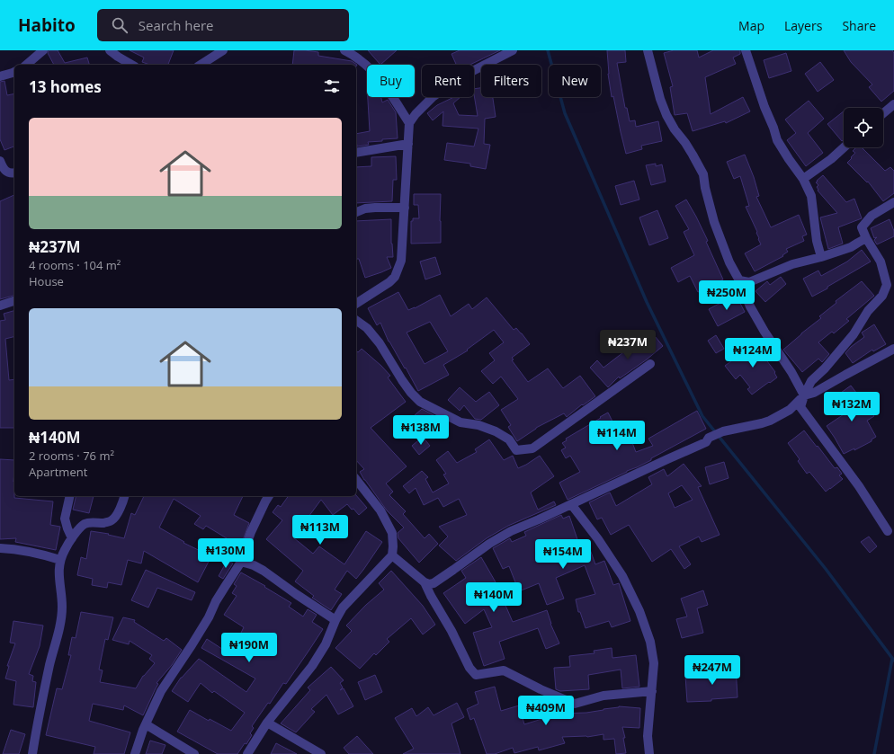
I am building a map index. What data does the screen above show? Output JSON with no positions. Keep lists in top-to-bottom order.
{
  "page": {
    "header": "Habito",
    "search": "Search here",
    "nav": ["Map", "Layers", "Share"],
    "chip": [
      "Buy",
      "Rent",
      "Filters",
      "New"
    ],
    "heading": "13 homes",
    "list": [
      {
        "name": "₦237M",
        "note": "4 rooms · 104 m² · House"
      },
      {
        "name": "₦140M",
        "note": "2 rooms · 76 m² · Apartment"
      }
    ],
    "price": [
      "₦250M",
      "₦237M",
      "₦124M",
      "₦132M",
      "₦138M",
      "₦114M",
      "₦113M",
      "₦130M",
      "₦154M",
      "₦140M",
      "₦190M",
      "₦247M",
      "₦409M"
    ]
  }
}
